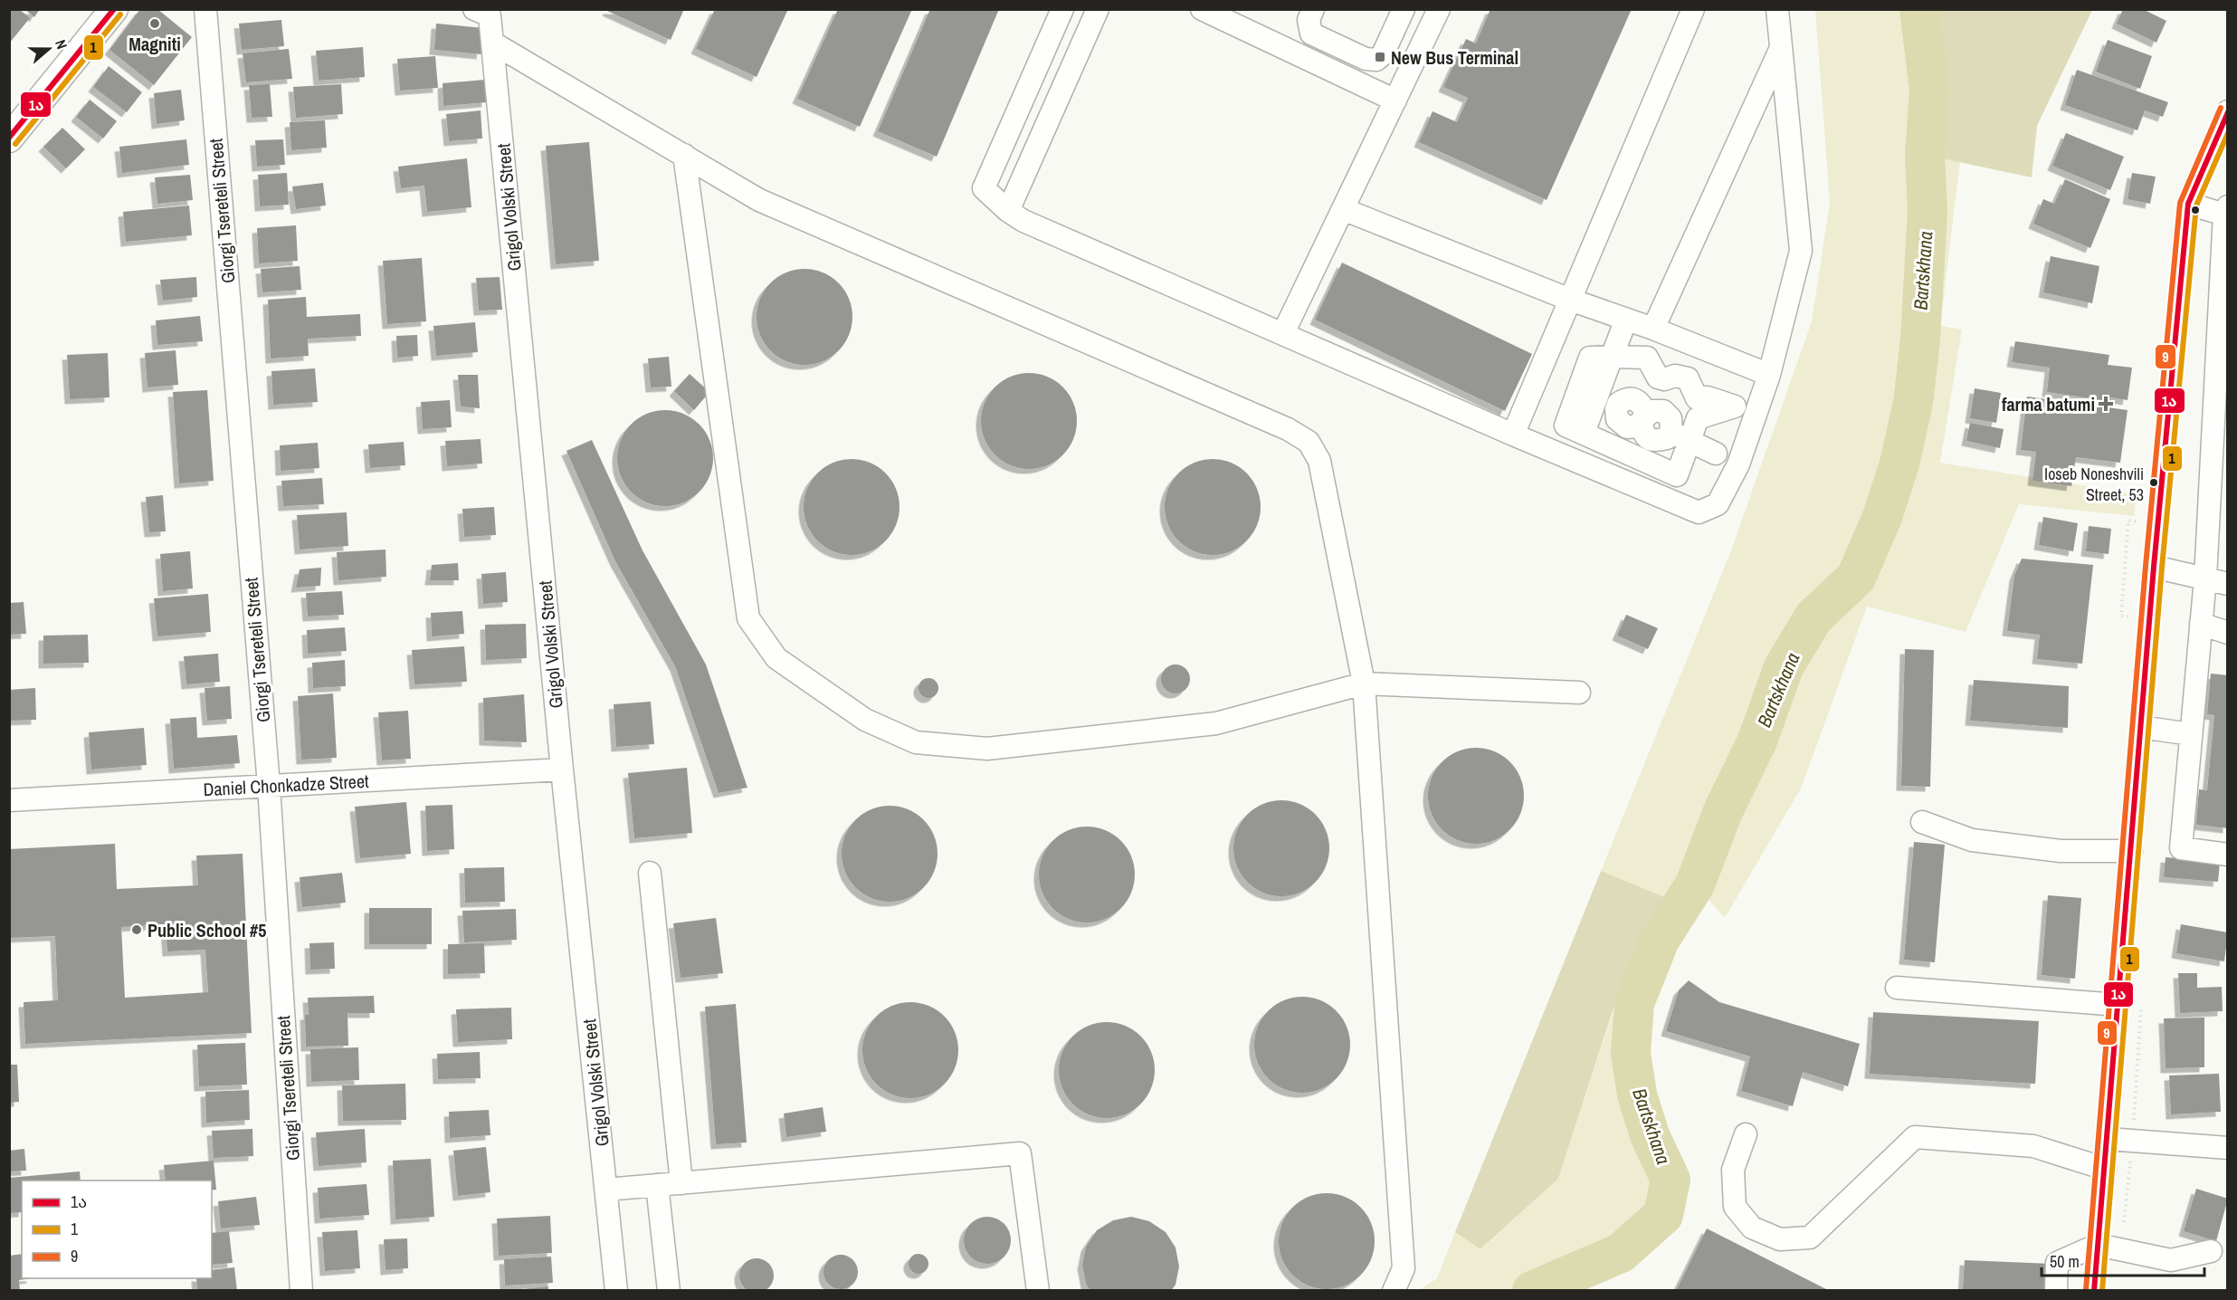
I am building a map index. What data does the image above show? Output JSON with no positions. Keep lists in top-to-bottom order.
{
  "streets": {
    "street": ["Grigol Volski Street", "Giorgi Tsereteli Street", "Daniel Chonkadze Street"]
  },
  "crossings": [
    ["Grigol Volski Street", "Daniel Chonkadze Street"],
    ["Giorgi Tsereteli Street", "Daniel Chonkadze Street"]
  ],
  "water": ["Bartskhana"],
  "places": {
    "other": ["Magniti", "Ioseb Noneshvili Street, 53", "Public School #5"],
    "transit": ["New Bus Terminal"],
    "health": ["farma batumi"]
  },
  "lines": ["transit line 1ა", "transit line 1", "transit line 9"],
  "legend": ["1ა", "1", "9"],
  "scale_bar": "50 m",
  "north": "right"
}
